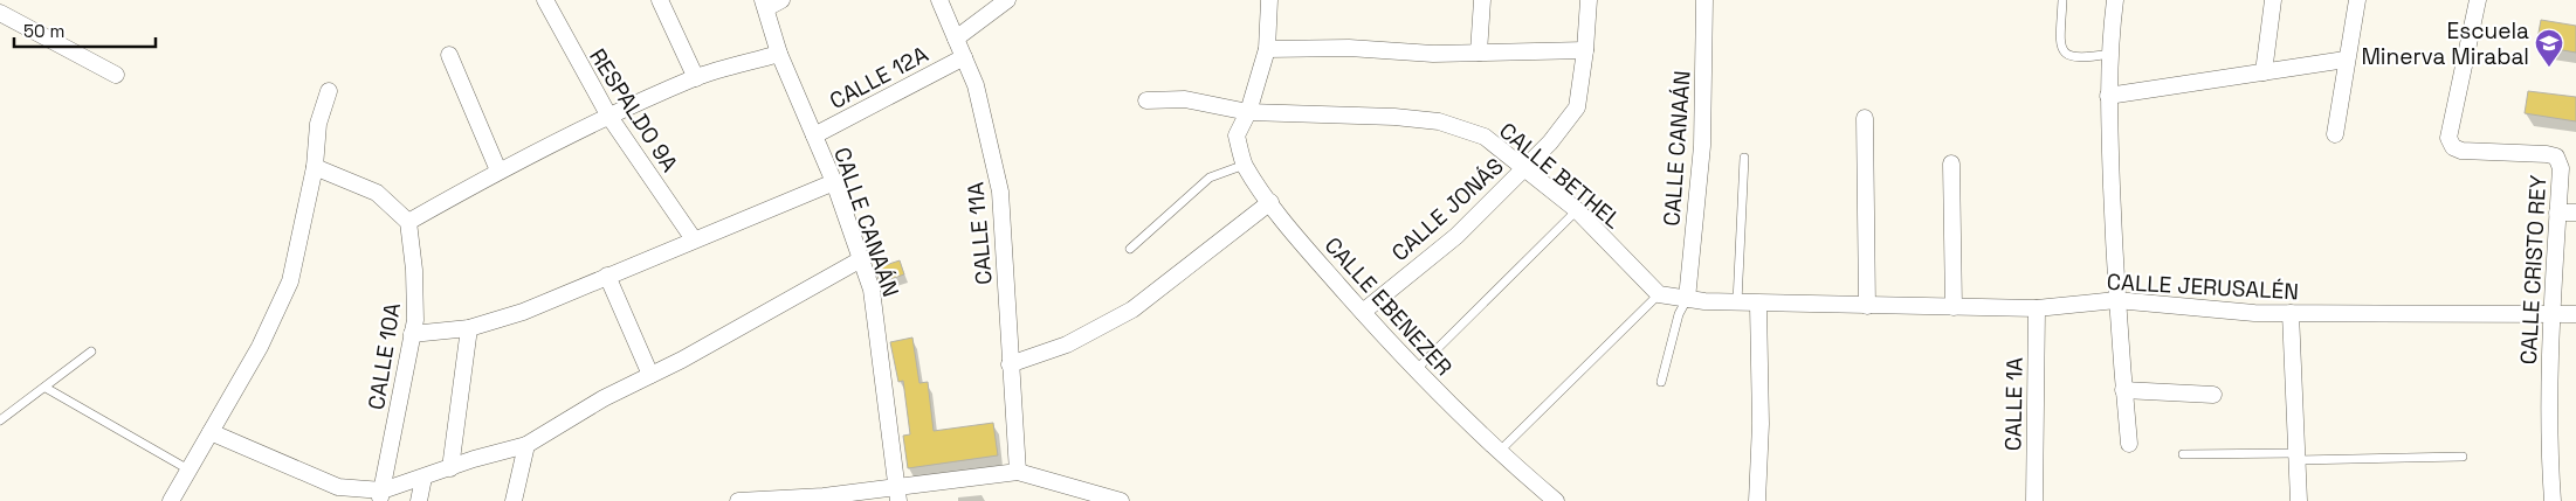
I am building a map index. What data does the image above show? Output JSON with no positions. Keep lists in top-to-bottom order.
{
  "streets": {
    "street": [
      "CALLE 12A",
      "RESPALDO 9A",
      "CALLE CANAÁN",
      "CALLE BETHEL",
      "CALLE JONÁS",
      "CALLE 11A",
      "CALLE CRISTO REY",
      "CALLE JERUSALÉN",
      "CALLE EBENEZER",
      "CALLE 10A",
      "CALLE 1A"
    ]
  },
  "crossings": [
    ["CALLE 12A", "CALLE CANAÁN"],
    ["CALLE 12A", "CALLE 11A"],
    ["CALLE CANAÁN", "CALLE JERUSALÉN"],
    ["CALLE BETHEL", "CALLE JONÁS"],
    ["CALLE BETHEL", "CALLE EBENEZER"],
    ["CALLE JONÁS", "CALLE EBENEZER"],
    ["CALLE CRISTO REY", "CALLE JERUSALÉN"],
    ["CALLE JERUSALÉN", "CALLE 1A"]
  ],
  "places": {
    "school or university": ["Escuela Minerva Mirabal"]
  },
  "scale_bar": "50 m"
}
